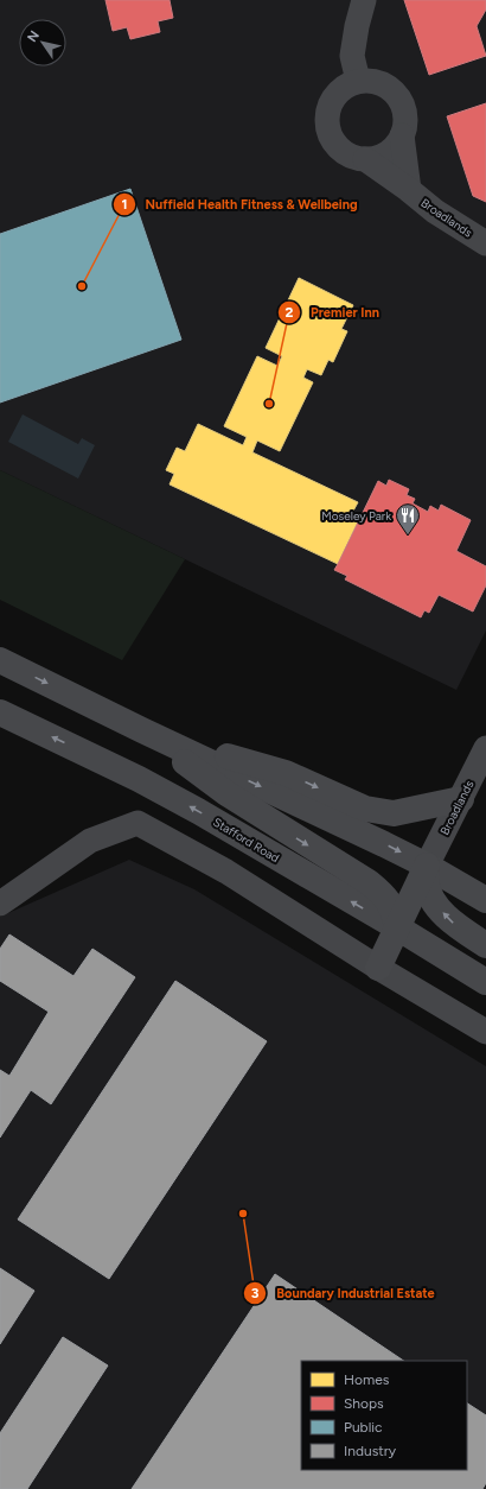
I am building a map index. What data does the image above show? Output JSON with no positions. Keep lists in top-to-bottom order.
{
  "streets": {
    "highway": ["Stafford Road"],
    "street": ["Broadlands"]
  },
  "places": {
    "other": ["Nuffield Health Fitness & Wellbeing", "Premier Inn", "Boundary Industrial Estate"],
    "restaurant": ["Moseley Park"]
  },
  "legend": [
    "Homes",
    "Shops",
    "Public",
    "Industry"
  ],
  "north": "top left"
}
